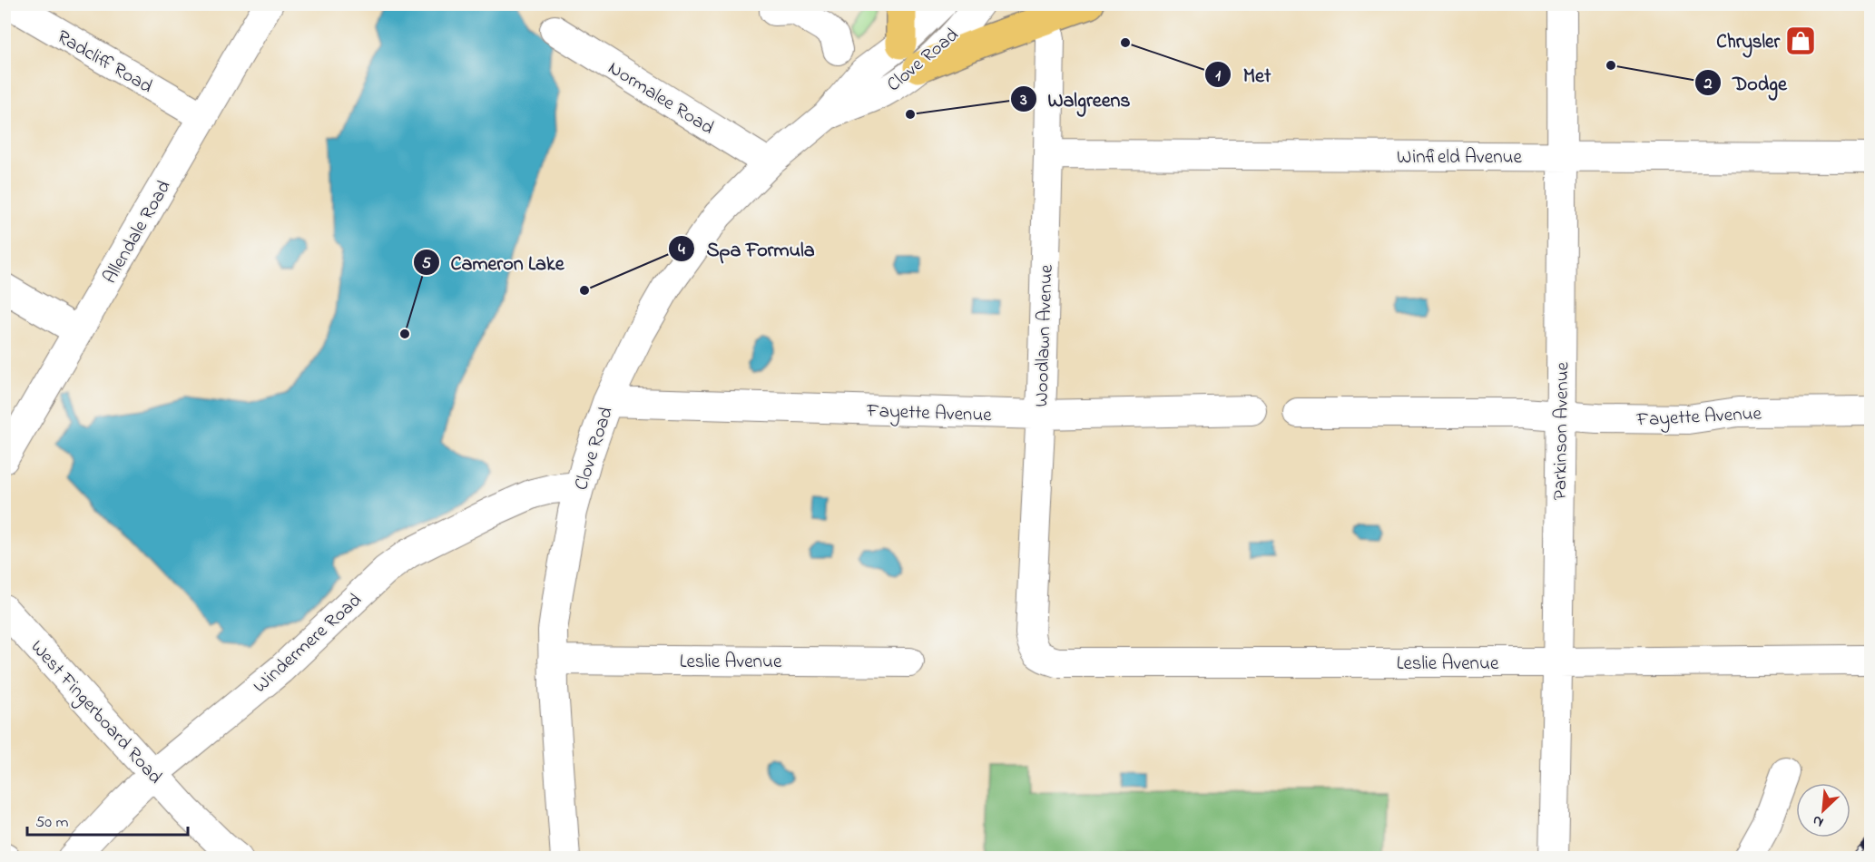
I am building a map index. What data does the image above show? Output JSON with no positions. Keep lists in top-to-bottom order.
{
  "streets": {
    "street": [
      "Clove Road",
      "Radcliff Road",
      "Normalee Road",
      "Winfield Avenue",
      "Allendale Road",
      "Woodlawn Avenue",
      "Fayette Avenue",
      "Parkinson Avenue",
      "Windermere Road",
      "Leslie Avenue",
      "West Fingerboard Road"
    ]
  },
  "crossings": [
    ["Clove Road", "Normalee Road"],
    ["Clove Road", "Fayette Avenue"],
    ["Clove Road", "Windermere Road"],
    ["Clove Road", "Leslie Avenue"],
    ["Radcliff Road", "Allendale Road"],
    ["Winfield Avenue", "Woodlawn Avenue"],
    ["Winfield Avenue", "Parkinson Avenue"],
    ["Woodlawn Avenue", "Fayette Avenue"],
    ["Woodlawn Avenue", "Leslie Avenue"],
    ["Fayette Avenue", "Parkinson Avenue"],
    ["Parkinson Avenue", "Leslie Avenue"],
    ["Windermere Road", "West Fingerboard Road"]
  ],
  "places": {
    "shop": ["Chrysler"],
    "other": [
      "Met",
      "Dodge",
      "Walgreens",
      "Spa Formula",
      "Cameron Lake"
    ]
  },
  "scale_bar": "50 m",
  "north": "bottom left"
}
